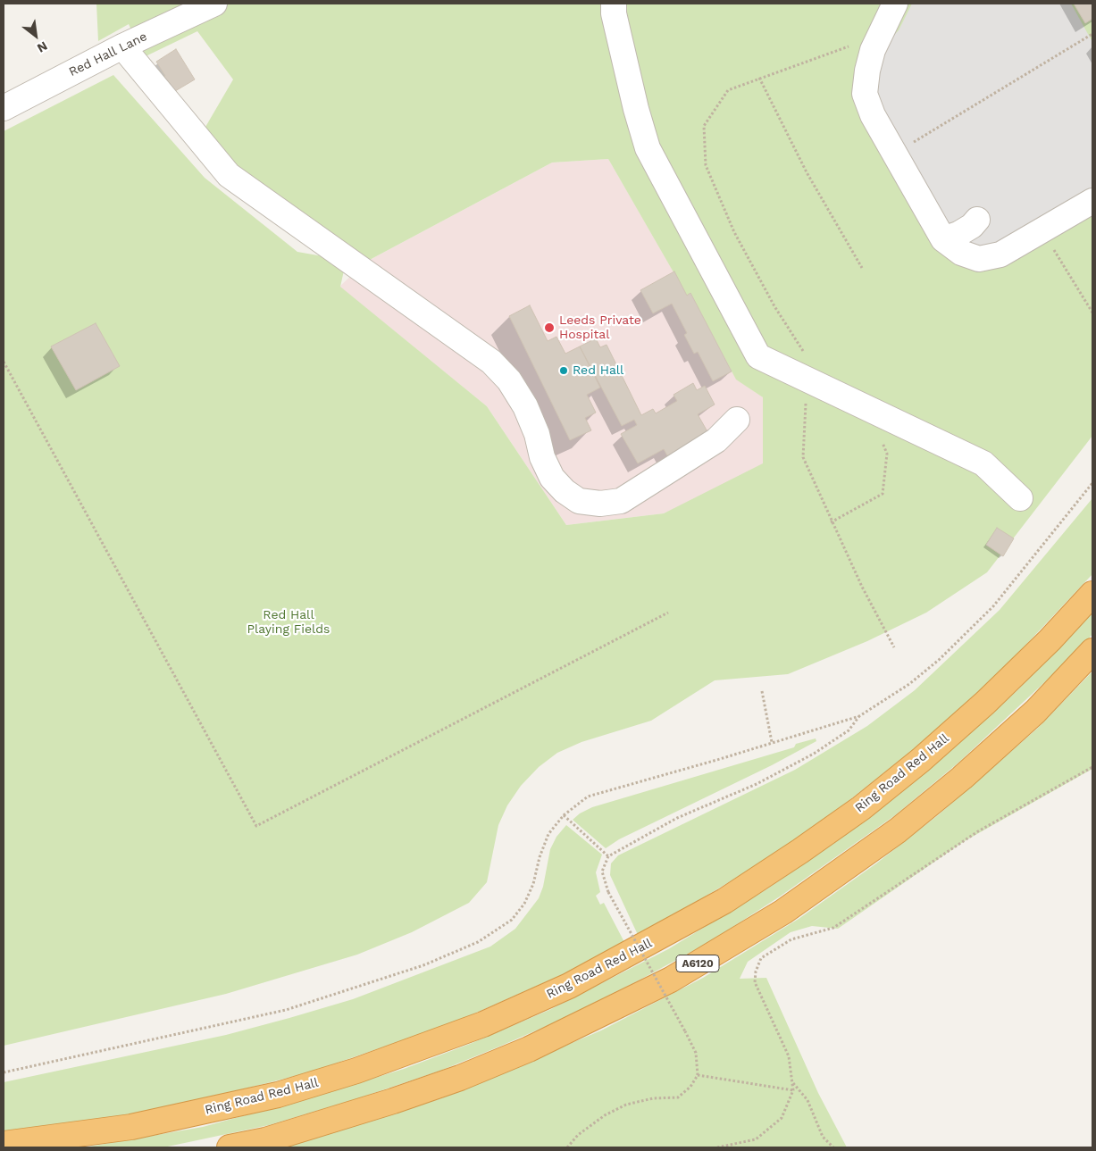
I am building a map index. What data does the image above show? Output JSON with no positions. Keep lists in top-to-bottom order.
{
  "streets": {
    "highway": ["Ring Road Red Hall", "A6120"],
    "street": ["Red Hall Lane"]
  },
  "parks": ["Red Hall Playing Fields"],
  "places": ["Leeds Private Hospital", "Red Hall"],
  "north": "bottom right"
}
